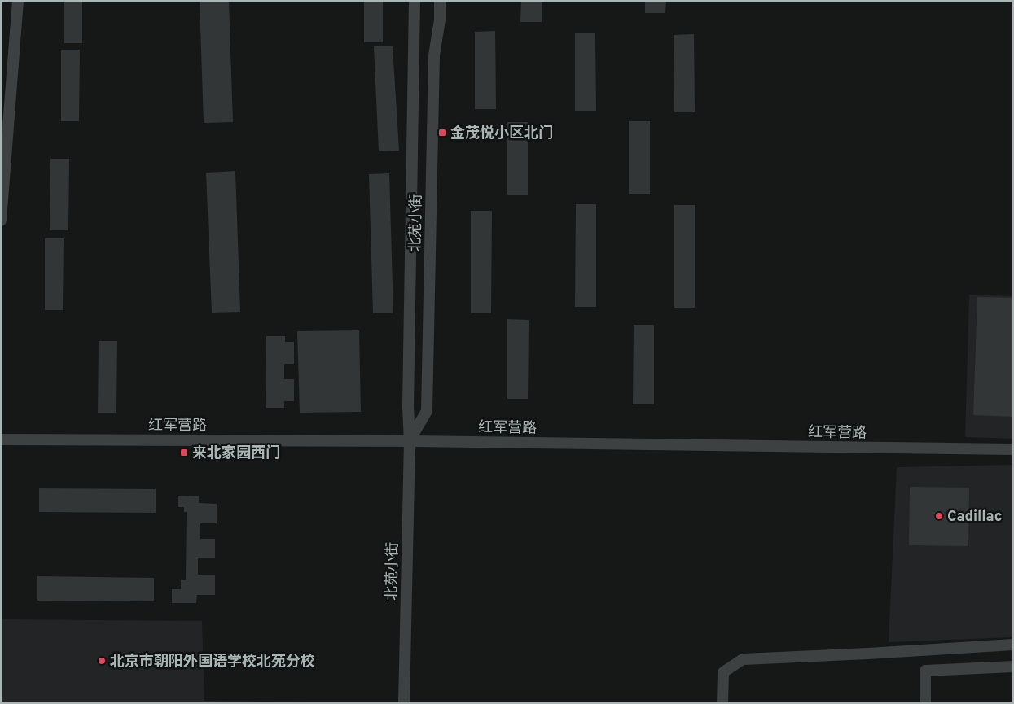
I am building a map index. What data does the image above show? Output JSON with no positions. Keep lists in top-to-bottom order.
{
  "streets": {
    "street": ["北苑小街", "红军营路"]
  },
  "crossings": [
    ["北苑小街", "红军营路"]
  ],
  "places": {
    "transit": ["金茂悦小区北门", "来北家园西门"],
    "other": ["Cadillac", "北京市朝阳外国语学校北苑分校"]
  }
}
